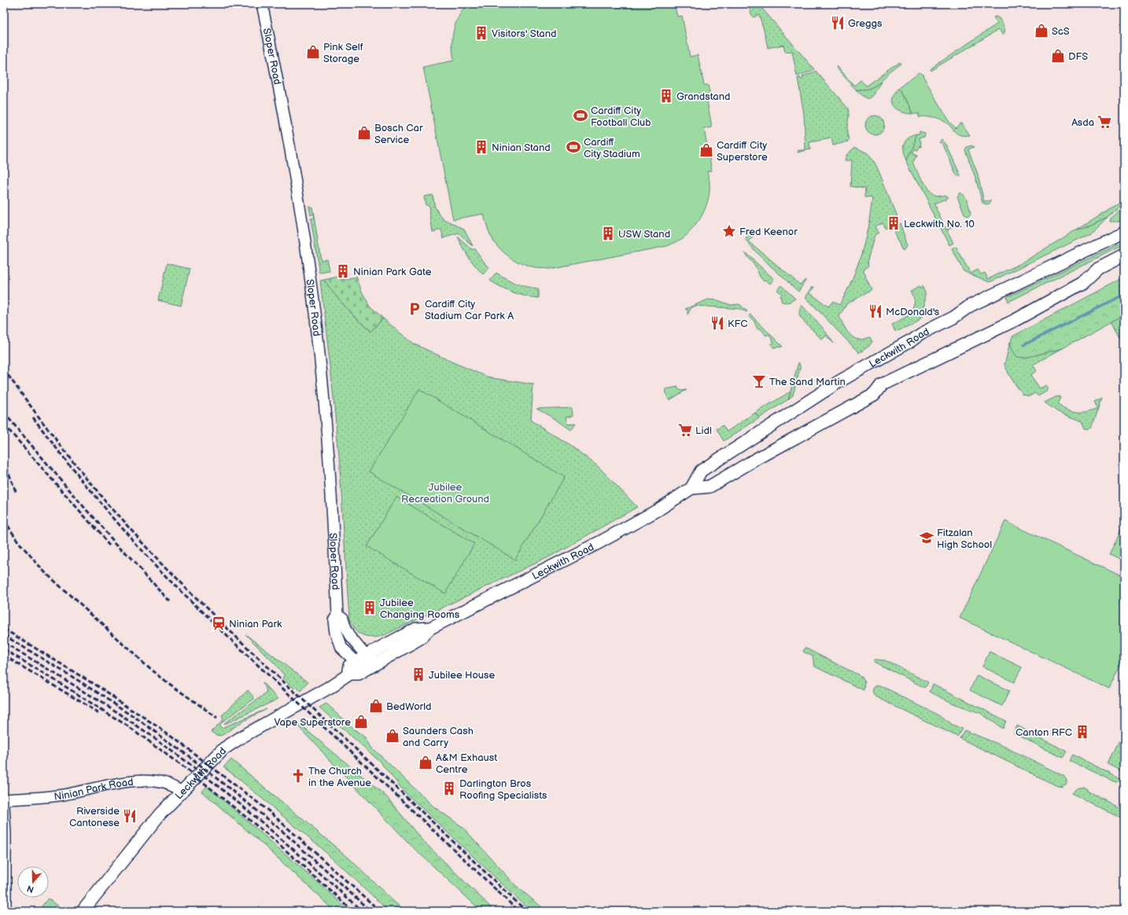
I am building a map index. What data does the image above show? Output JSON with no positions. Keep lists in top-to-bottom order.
{
  "streets": {
    "main road": ["Leckwith Road"],
    "street": ["Sloper Road", "Ninian Park Road"]
  },
  "crossings": [
    ["Sloper Road", "Leckwith Road"],
    ["Leckwith Road", "Ninian Park Road"]
  ],
  "parks": ["Jubilee Recreation Ground"],
  "places": {
    "restaurant": [
      "Greggs",
      "McDonald's",
      "KFC",
      "Riverside Cantonese"
    ],
    "shop": [
      "ScS",
      "Pink Self Storage",
      "DFS",
      "Bosch Car Service",
      "Cardiff City Superstore",
      "BedWorld",
      "Vape Superstore",
      "Saunders Cash and Carry",
      "A&M Exhaust Centre"
    ],
    "building": [
      "Visitors' Stand",
      "Grandstand",
      "Ninian Stand",
      "Leckwith No. 10",
      "USW Stand",
      "Ninian Park Gate",
      "Jubilee Changing Rooms",
      "Jubilee House",
      "Canton RFC",
      "Darlington Bros Roofing Specialists"
    ],
    "sports": ["Cardiff City Football Club", "Cardiff City Stadium"],
    "supermarket": ["Asda", "Lidl"],
    "place": ["Fred Keenor"],
    "parking": ["Cardiff City Stadium Car Park A"],
    "bar": ["The Sand Martin"],
    "school or university": ["Fitzalan High School"],
    "station": ["Ninian Park"],
    "church": ["The Church in the Avenue"]
  },
  "north": "bottom"
}
